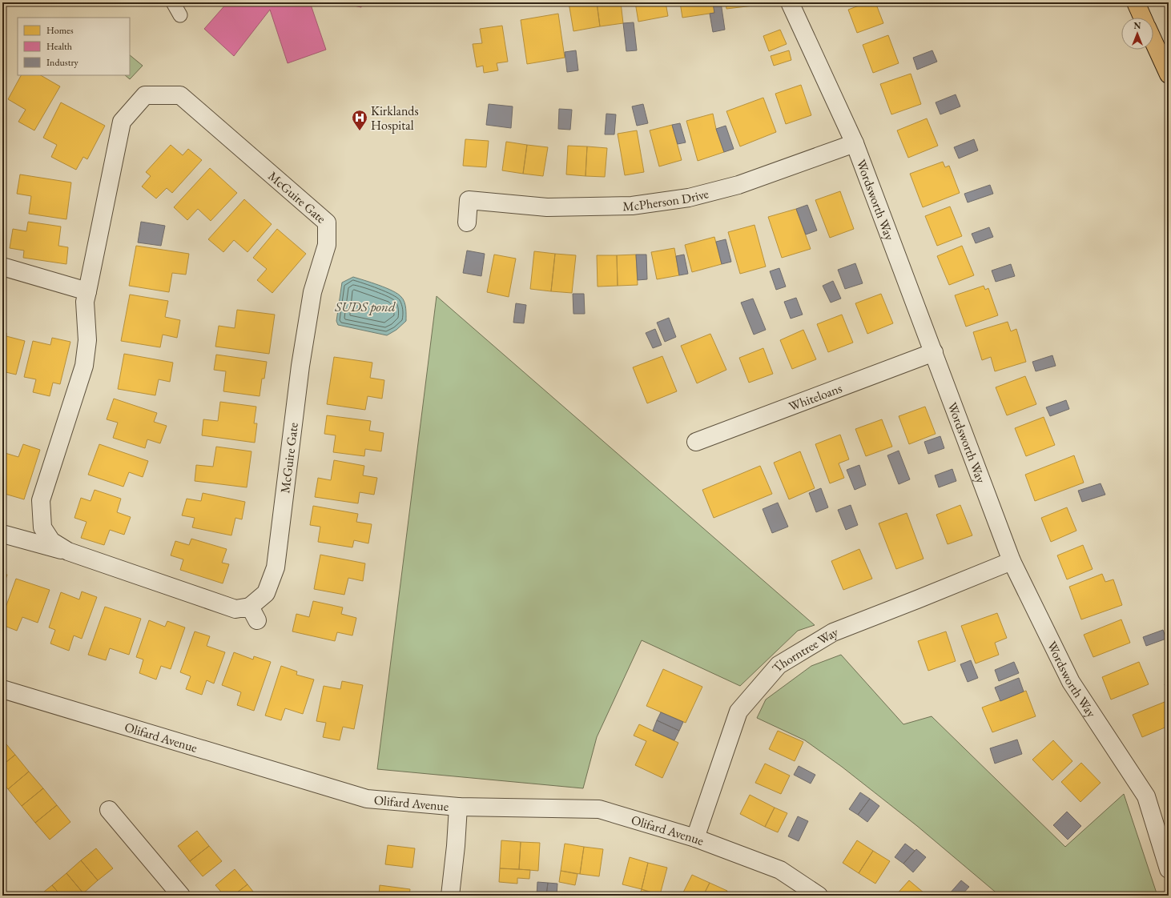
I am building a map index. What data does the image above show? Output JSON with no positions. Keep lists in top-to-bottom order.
{
  "streets": {
    "street": [
      "McGuire Gate",
      "McPherson Drive",
      "Wordsworth Way",
      "Whiteloans",
      "Thorntree Way",
      "Olifard Avenue"
    ]
  },
  "crossings": [
    ["McPherson Drive", "Wordsworth Way"],
    ["Wordsworth Way", "Whiteloans"],
    ["Wordsworth Way", "Thorntree Way"],
    ["Thorntree Way", "Olifard Avenue"]
  ],
  "water": ["SUDS pond"],
  "places": {
    "hospital": ["Kirklands Hospital"]
  },
  "legend": ["Homes", "Health", "Industry"],
  "north": "top"
}
